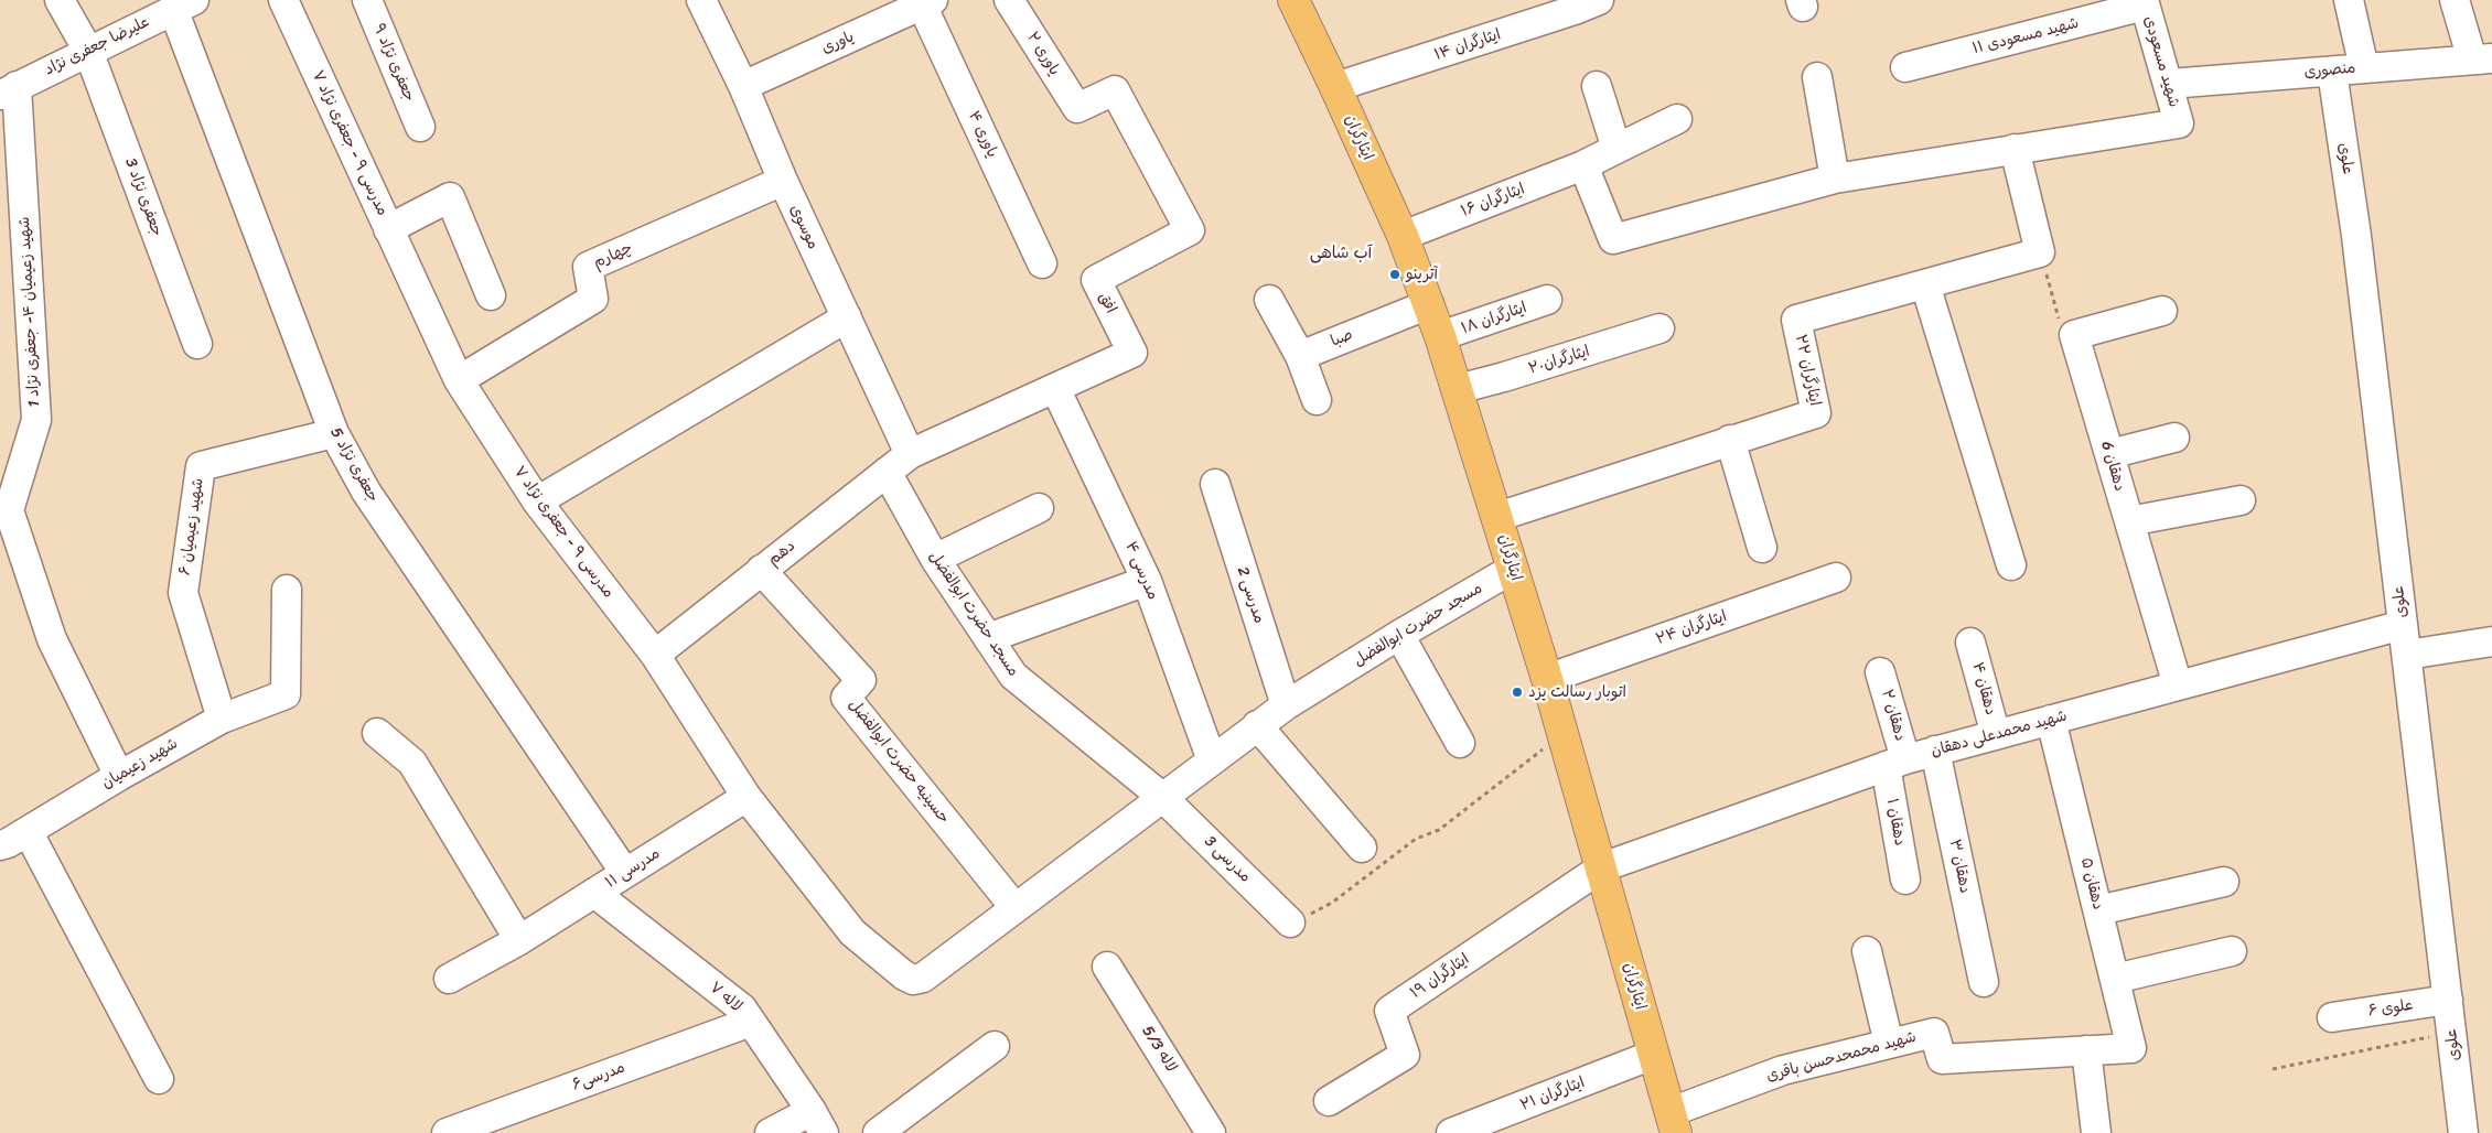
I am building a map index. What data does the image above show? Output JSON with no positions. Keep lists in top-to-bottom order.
{
  "streets": {
    "main road": ["ایثارگران"],
    "street": [
      "شهید مسعودی ۱۱",
      "یاوری",
      "ایثارگران ۱۴",
      "علیرضا جعفری نژاد",
      "یاوری ۲",
      "شهید مسعودی",
      "جعفری نژاد ۹",
      "منصوری",
      "یاوری ۴",
      "مدرسی ۹ - جعفری نژاد ۷",
      "علوی",
      "جعفری نژاد 3",
      "ایثارگران ۱۶",
      "موسوی",
      "چهارم",
      "افق",
      "شهید زعیمیان ۴- جعفری نژاد 1",
      "ایثارگران ۱۸",
      "صبا",
      "۲۰ایثارگران",
      "ایثارگران ۲۲",
      "جعفری نژاد 5",
      "دهقان 6",
      "شهید زعیمیان ۶",
      "دهم",
      "مدرسی ۴",
      "مدرسی 2",
      "مسجد حضرت ابوالفضل",
      "ایثارگران ۲۴",
      "دهقان ۴",
      "دهقان ۲",
      "شهید محمدعلی دهقان",
      "حسینیه حضرت ابوالفضل",
      "شهید زعیمیان",
      "دهقان ۱",
      "مدرسی 3",
      "دهقان ۳",
      "مدرسی ۱۱",
      "دهقان ۵",
      "ایثارگران ۱‍۹",
      "لاله ۷",
      "علوی ۶",
      "لاله 5/3",
      "شهید محمحدحسن باقری",
      "مدرسی۶",
      "ایثارگران ۲۱"
    ]
  },
  "crossings": [
    ["شهید مسعودی ۱۱", "شهید مسعودی"],
    ["یاوری", "یاوری ۴"],
    ["یاوری", "موسوی"],
    ["ایثارگران ۱۴", "ایثارگران"],
    ["علیرضا جعفری نژاد", "جعفری نژاد 3"],
    ["علیرضا جعفری نژاد", "شهید زعیمیان ۴- جعفری نژاد 1"],
    ["علیرضا جعفری نژاد", "جعفری نژاد 5"],
    ["یاوری ۲", "افق"],
    ["شهید مسعودی", "منصوری"],
    ["منصوری", "علوی"],
    ["ایثارگران", "ایثارگران ۱۶"],
    ["ایثارگران", "ایثارگران ۱۸"],
    ["ایثارگران", "صبا"],
    ["ایثارگران", "۲۰ایثارگران"],
    ["ایثارگران", "ایثارگران ۲۲"],
    ["ایثارگران", "مسجد حضرت ابوالفضل"],
    ["ایثارگران", "ایثارگران ۲۴"],
    ["ایثارگران", "شهید محمدعلی دهقان"],
    ["ایثارگران", "ایثارگران ۱‍۹"],
    ["ایثارگران", "شهید محمحدحسن باقری"],
    ["ایثارگران", "ایثارگران ۲۱"],
    ["مدرسی ۹ - جعفری نژاد ۷", "چهارم"],
    ["مدرسی ۹ - جعفری نژاد ۷", "دهم"],
    ["مدرسی ۹ - جعفری نژاد ۷", "مسجد حضرت ابوالفضل"],
    ["مدرسی ۹ - جعفری نژاد ۷", "مدرسی ۱۱"],
    ["علوی", "شهید محمدعلی دهقان"],
    ["علوی", "علوی ۶"],
    ["موسوی", "چهارم"],
    ["موسوی", "افق"],
    ["موسوی", "دهم"],
    ["افق", "دهم"],
    ["افق", "مدرسی ۴"],
    ["شهید زعیمیان ۴- جعفری نژاد 1", "شهید زعیمیان"],
    ["جعفری نژاد 5", "شهید زعیمیان ۶"],
    ["جعفری نژاد 5", "مدرسی ۱۱"],
    ["دهقان 6", "شهید محمدعلی دهقان"],
    ["شهید زعیمیان ۶", "شهید زعیمیان"],
    ["دهم", "مسجد حضرت ابوالفضل"],
    ["دهم", "حسینیه حضرت ابوالفضل"],
    ["مدرسی ۴", "مسجد حضرت ابوالفضل"],
    ["مدرسی 2", "مسجد حضرت ابوالفضل"],
    ["مسجد حضرت ابوالفضل", "حسینیه حضرت ابوالفضل"],
    ["مسجد حضرت ابوالفضل", "مدرسی 3"],
    ["دهقان ۴", "شهید محمدعلی دهقان"],
    ["دهقان ۲", "شهید محمدعلی دهقان"],
    ["دهقان ۲", "دهقان ۱"],
    ["شهید محمدعلی دهقان", "دهقان ۱"],
    ["شهید محمدعلی دهقان", "دهقان ۳"],
    ["شهید محمدعلی دهقان", "دهقان ۵"],
    ["شهید محمدعلی دهقان", "ایثارگران ۱‍۹"],
    ["مدرسی ۱۱", "لاله ۷"],
    ["دهقان ۵", "شهید محمحدحسن باقری"],
    ["لاله ۷", "مدرسی۶"]
  ],
  "districts": ["آب شاهی"],
  "places": ["آترینو", "اتوبار رسالت یزد"]
}
